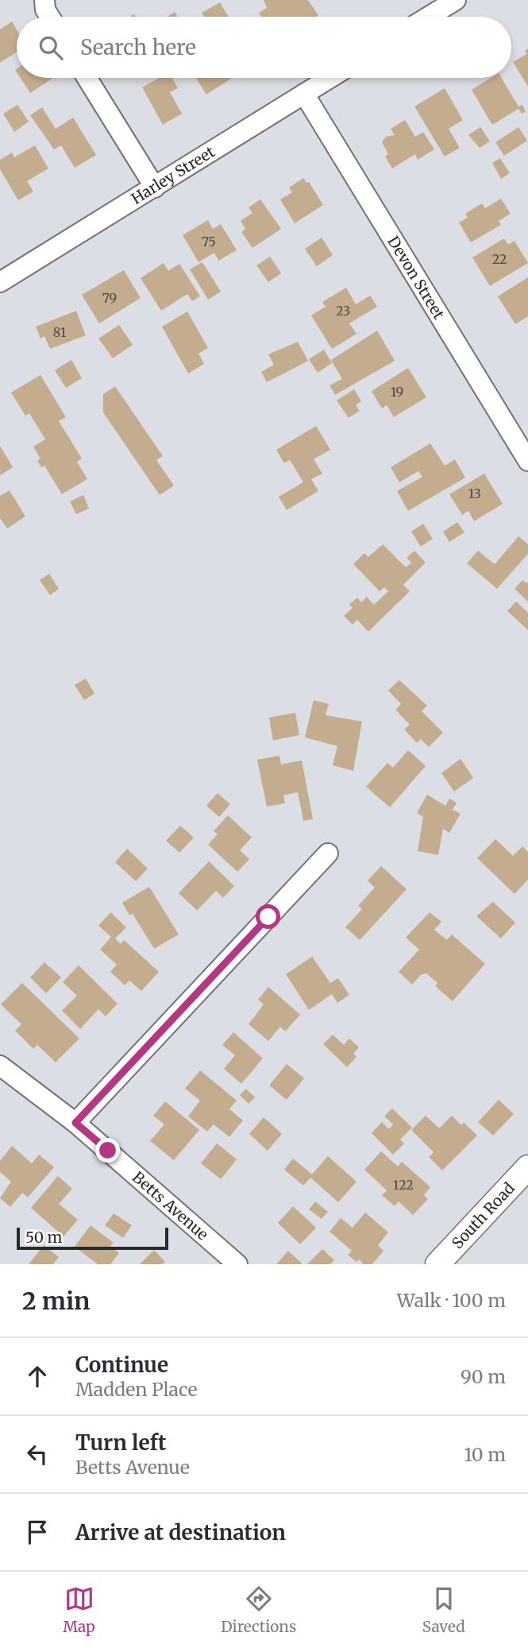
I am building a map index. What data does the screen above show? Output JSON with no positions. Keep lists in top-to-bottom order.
{
  "streets": {
    "street": [
      "Harley Street",
      "Devon Street",
      "Betts Avenue",
      "South Road"
    ]
  },
  "crossings": [
    ["Harley Street", "Devon Street"]
  ],
  "house_numbers": [
    "75",
    "22",
    "79",
    "23",
    "81",
    "19",
    "13",
    "122"
  ],
  "scale_bar": "50 m",
  "page": {
    "search": "Search here",
    "scale": "50 m",
    "heading": ["2 min", "Walk · 100 m"],
    "list": [
      ["Continue", "Madden Place", "90 m"],
      ["Turn left", "Betts Avenue", "10 m"],
      "Arrive at destination"
    ],
    "nav": ["Map", "Directions", "Saved"]
  }
}
